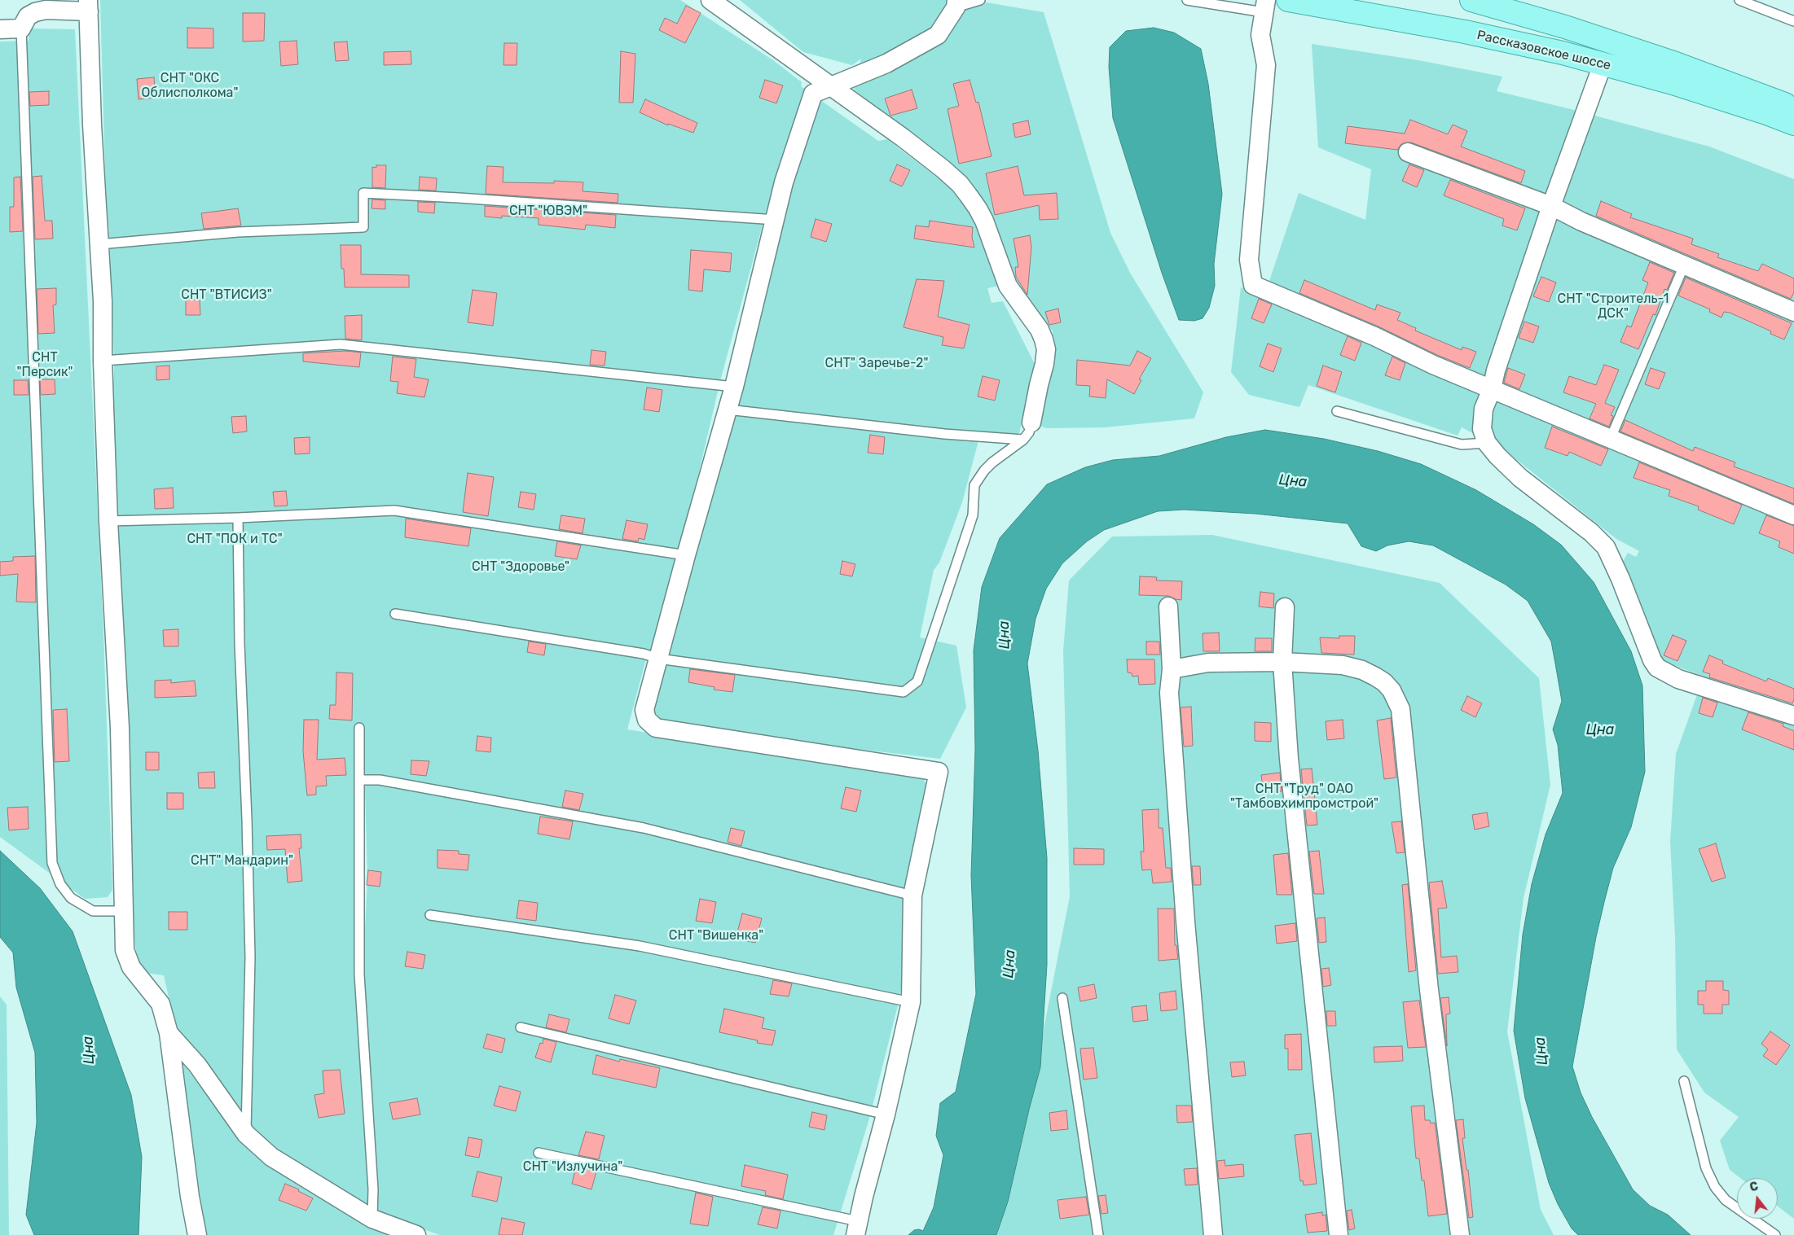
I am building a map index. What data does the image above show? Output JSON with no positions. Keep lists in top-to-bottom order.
{
  "streets": {
    "main road": ["Рассказовское шоссе"]
  },
  "water": ["Цна"],
  "parks": [
    "СНТ \"ОКС Облисполкома\"",
    "СНТ \"ЮВЭМ\"",
    "СНТ \"ВТИСИЗ\"",
    "СНТ \"Строитель-1 ДСК\"",
    "СНТ \"Персик\"",
    "СНТ\" Заречье-2\"",
    "СНТ \"ПОК и ТС\"",
    "СНТ \"Здоровье\"",
    "СНТ \"Труд\" ОАО \"Тамбовхимпромстрой\"",
    "СНТ\" Мандарин\"",
    "СНТ \"Вишенка\"",
    "СНТ \"Излучина\""
  ],
  "north": "top"
}
